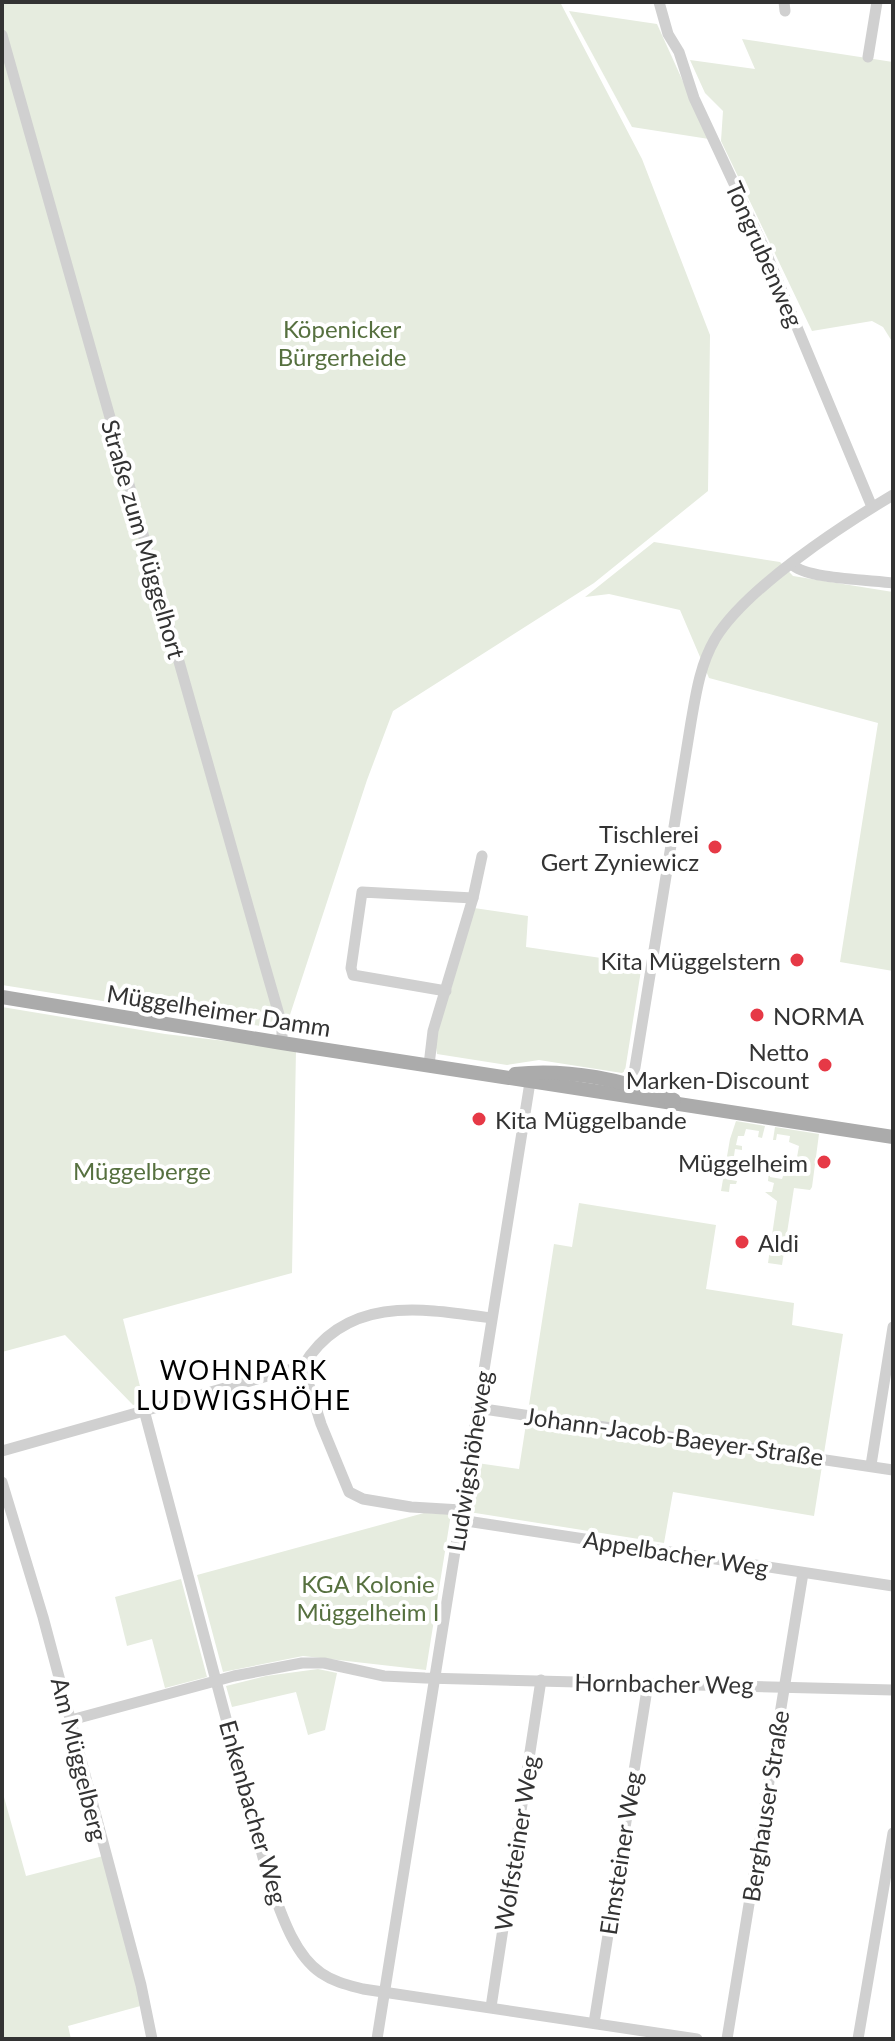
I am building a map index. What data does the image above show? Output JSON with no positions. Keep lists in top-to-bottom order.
{
  "streets": {
    "main road": ["Müggelheimer Damm"],
    "street": [
      "Tongrubenweg",
      "Straße zum Müggelhort",
      "Johann-Jacob-Baeyer-Straße",
      "Ludwigshöheweg",
      "Appelbacher Weg",
      "Hornbacher Weg",
      "Am Müggelberg",
      "Berghauser Straße",
      "Enkenbacher Weg",
      "Wolfsteiner Weg",
      "Elmsteiner Weg"
    ]
  },
  "crossings": [
    ["Straße zum Müggelhort", "Müggelheimer Damm"],
    ["Müggelheimer Damm", "Ludwigshöheweg"],
    ["Johann-Jacob-Baeyer-Straße", "Ludwigshöheweg"],
    ["Ludwigshöheweg", "Appelbacher Weg"],
    ["Ludwigshöheweg", "Hornbacher Weg"],
    ["Ludwigshöheweg", "Enkenbacher Weg"],
    ["Appelbacher Weg", "Berghauser Straße"],
    ["Hornbacher Weg", "Am Müggelberg"],
    ["Hornbacher Weg", "Berghauser Straße"],
    ["Hornbacher Weg", "Enkenbacher Weg"],
    ["Hornbacher Weg", "Wolfsteiner Weg"],
    ["Hornbacher Weg", "Elmsteiner Weg"],
    ["Enkenbacher Weg", "Wolfsteiner Weg"],
    ["Enkenbacher Weg", "Elmsteiner Weg"]
  ],
  "districts": ["WOHNPARK LUDWIGSHÖHE"],
  "parks": ["Köpenicker Bürgerheide", "Müggelberge", "KGA Kolonie Müggelheim I"],
  "places": [
    "Tischlerei Gert Zyniewicz",
    "Kita Müggelstern",
    "NORMA",
    "Netto Marken-Discount",
    "Kita Müggelbande",
    "Müggelheim",
    "Aldi"
  ]
}
